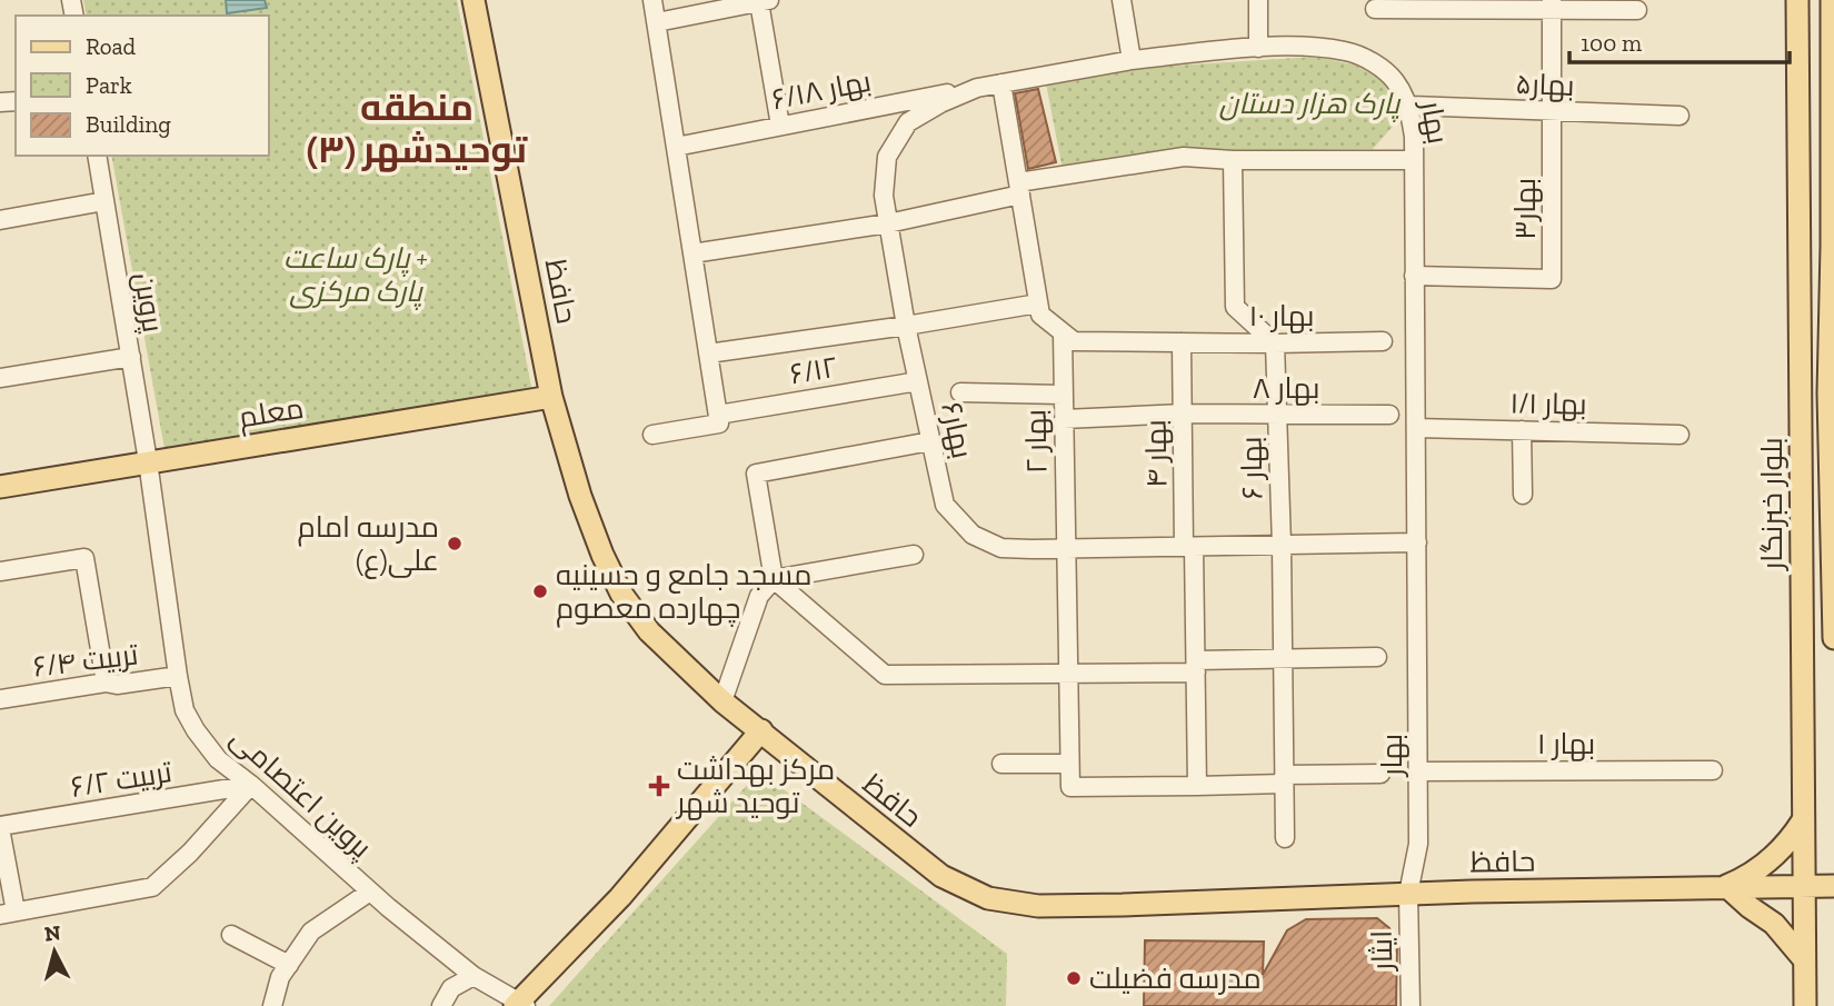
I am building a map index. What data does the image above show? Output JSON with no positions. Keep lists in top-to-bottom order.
{
  "streets": {
    "main road": ["حافظ", "معلم", "بلوار خبرنگار"],
    "street": [
      "بهار۵",
      "بهار ۶/۱۸",
      "بهار",
      "بهار۳",
      "پروین",
      "بهار ۱۰",
      "۶/۱۲",
      "بهار ۸",
      "بهار ۱/۱",
      "بهار۶",
      "بهار ۲",
      "بهار ۴",
      "بهار ۶",
      "تربیت ۶/۴",
      "بهار ۱",
      "تربیت ۶/۲",
      "پروین اعتصامی",
      "ایثار"
    ]
  },
  "crossings": [
    ["بهار۵", "بهار"],
    ["بهار۵", "بهار۳"],
    ["بهار ۶/۱۸", "بهار۶"],
    ["بهار", "بهار۳"],
    ["بهار", "حافظ"],
    ["بهار", "بهار ۱/۱"],
    ["بهار", "بهار۶"],
    ["بهار", "بهار ۱"],
    ["بهار", "ایثار"],
    ["حافظ", "معلم"],
    ["حافظ", "بلوار خبرنگار"],
    ["حافظ", "ایثار"],
    ["پروین", "معلم"],
    ["پروین", "پروین اعتصامی"],
    ["بهار ۱۰", "بهار ۲"],
    ["بهار ۱۰", "بهار ۴"],
    ["بهار ۱۰", "بهار ۶"],
    ["۶/۱۲", "بهار۶"],
    ["بهار ۸", "بهار ۲"],
    ["بهار ۸", "بهار ۴"],
    ["بهار ۸", "بهار ۶"],
    ["معلم", "پروین اعتصامی"],
    ["بهار۶", "بهار ۲"],
    ["بهار۶", "بهار ۴"],
    ["بهار۶", "بهار ۶"],
    ["تربیت ۶/۴", "پروین اعتصامی"],
    ["تربیت ۶/۲", "پروین اعتصامی"]
  ],
  "districts": ["منطقه توحیدشهر (۳)"],
  "parks": ["پارک هزار دستان", "پارک ساعت + پارک مرکزی"],
  "places": {
    "other": ["مدرسه امام علی(ع)", "مسجد جامع و حسینیه چهارده معصوم", "مدرسه فضیلت"],
    "health": ["مرکز بهداشت توحید شهر"]
  },
  "legend": ["Road", "Park", "Building"],
  "scale_bar": "100 m",
  "north": "top"
}
